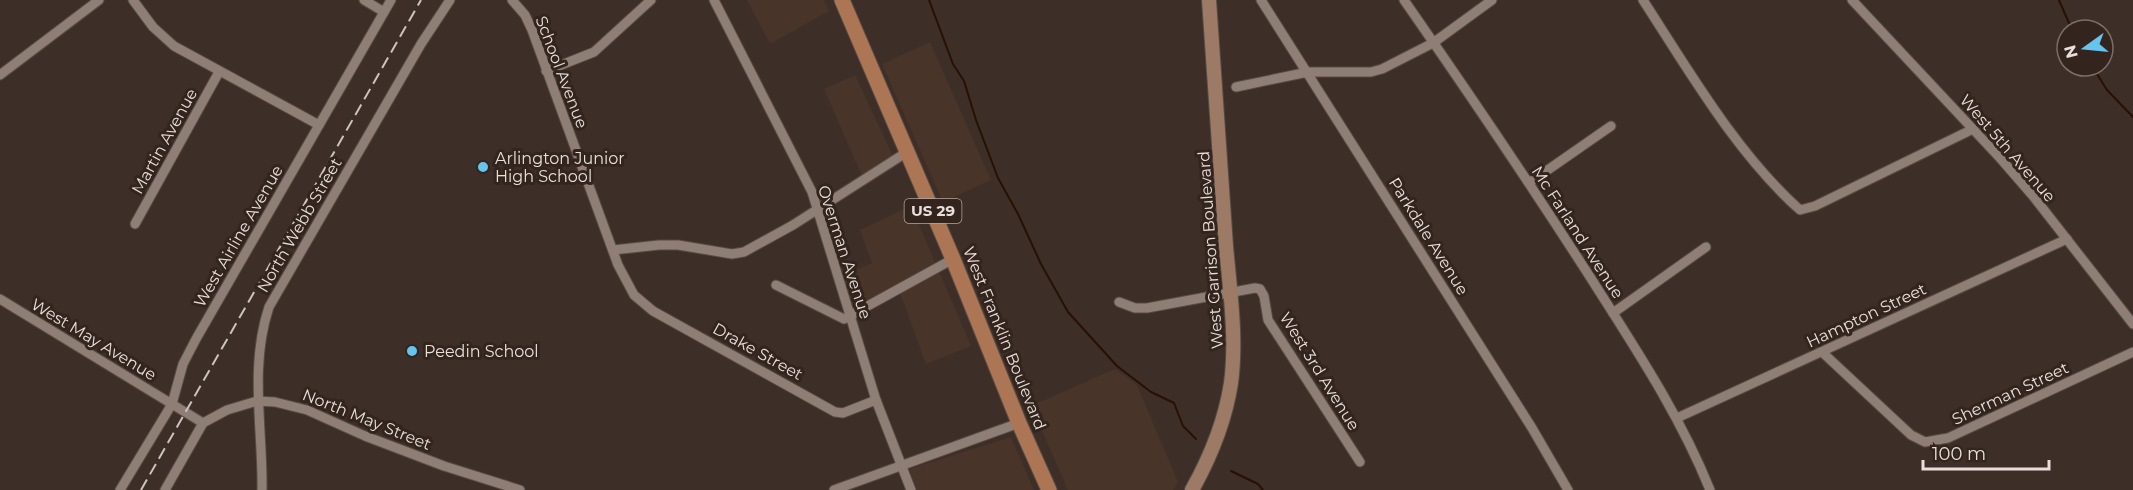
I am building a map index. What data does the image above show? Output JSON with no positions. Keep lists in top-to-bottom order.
{
  "streets": {
    "main road": ["US 29", "West Garrison Boulevard", "West Franklin Boulevard"],
    "street": [
      "School Avenue",
      "Martin Avenue",
      "West 5th Avenue",
      "North Webb Street",
      "Mc Farland Avenue",
      "West Airline Avenue",
      "Parkdale Avenue",
      "Overman Avenue",
      "Hampton Street",
      "West May Avenue",
      "Drake Street",
      "West 3rd Avenue",
      "Sherman Street",
      "North May Street"
    ]
  },
  "crossings": [
    ["School Avenue", "Drake Street"],
    ["West 5th Avenue", "Hampton Street"],
    ["North Webb Street", "North May Street"],
    ["Mc Farland Avenue", "Hampton Street"],
    ["West Airline Avenue", "West May Avenue"],
    ["West Garrison Boulevard", "West 3rd Avenue"],
    ["Overman Avenue", "Drake Street"],
    ["Hampton Street", "Sherman Street"]
  ],
  "places": ["Arlington Junior High School", "Peedin School"],
  "scale_bar": "100 m",
  "north": "left"
}
